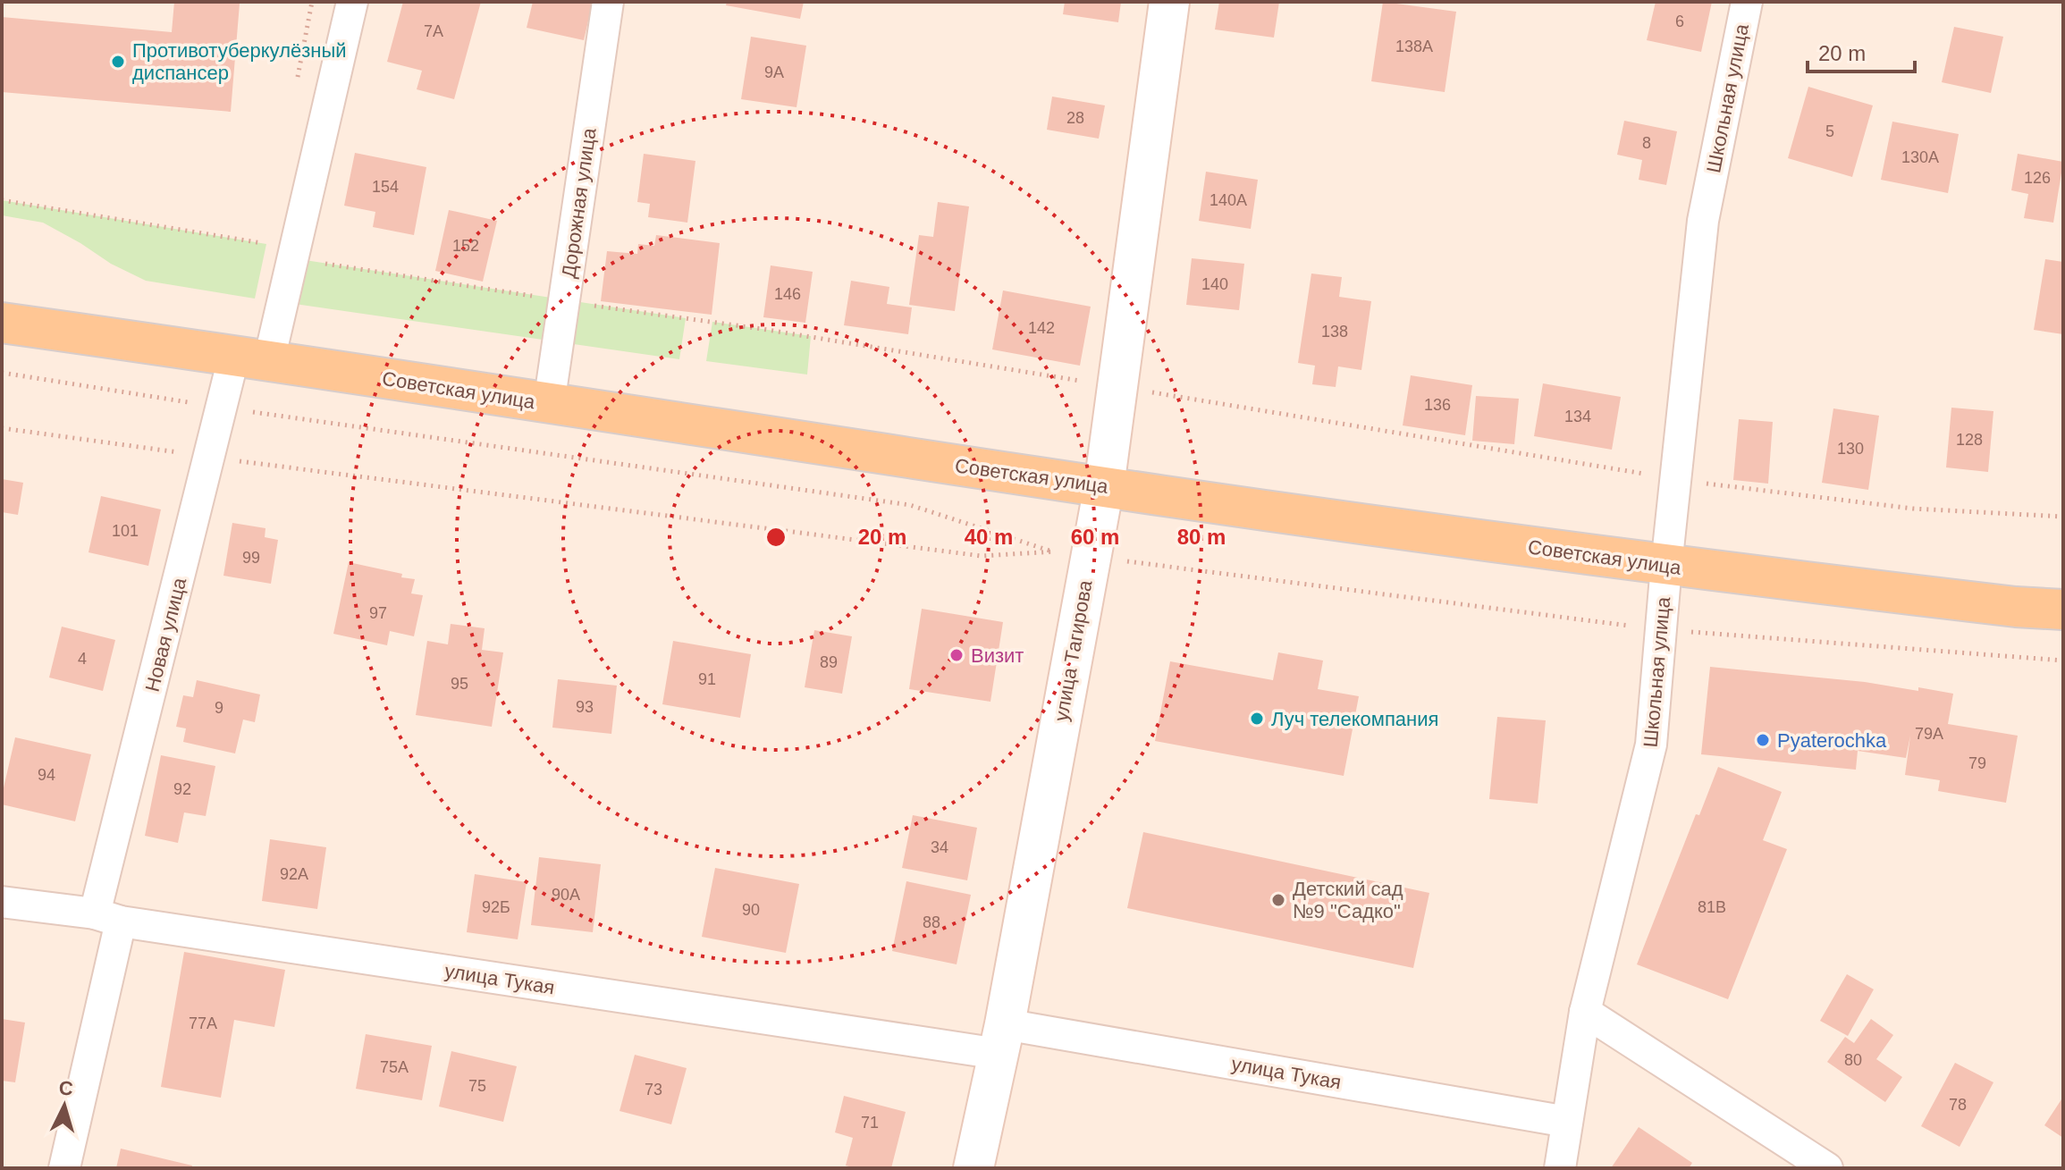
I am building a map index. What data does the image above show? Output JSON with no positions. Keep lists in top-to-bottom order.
{
  "streets": {
    "main road": ["Советская улица"],
    "street": [
      "Школьная улица",
      "Дорожная улица",
      "Новая улица",
      "улица Тагирова",
      "улица Тукая"
    ]
  },
  "crossings": [
    ["Школьная улица", "Советская улица"],
    ["Школьная улица", "улица Тукая"],
    ["Дорожная улица", "Советская улица"],
    ["Советская улица", "Новая улица"],
    ["Советская улица", "улица Тагирова"],
    ["Новая улица", "улица Тукая"],
    ["улица Тагирова", "улица Тукая"]
  ],
  "places": [
    "Противотуберкулёзный диспансер",
    "Визит",
    "Луч телекомпания",
    "Pyaterochka",
    "Детский сад №9 \"Садко\""
  ],
  "house_numbers": [
    "6",
    "7А",
    "138А",
    "9А",
    "28",
    "5",
    "8",
    "130А",
    "126",
    "154",
    "140А",
    "152",
    "140",
    "146",
    "142",
    "138",
    "136",
    "134",
    "128",
    "130",
    "101",
    "99",
    "97",
    "4",
    "89",
    "91",
    "95",
    "93",
    "9",
    "79А",
    "79",
    "94",
    "92",
    "34",
    "92А",
    "90А",
    "92Б",
    "81В",
    "90",
    "88",
    "77А",
    "80",
    "75А",
    "75",
    "73",
    "78",
    "71"
  ],
  "scale_bar": "20 m",
  "north": "top",
  "rings": [
    "20 m",
    "40 m",
    "60 m",
    "80 m"
  ]
}
